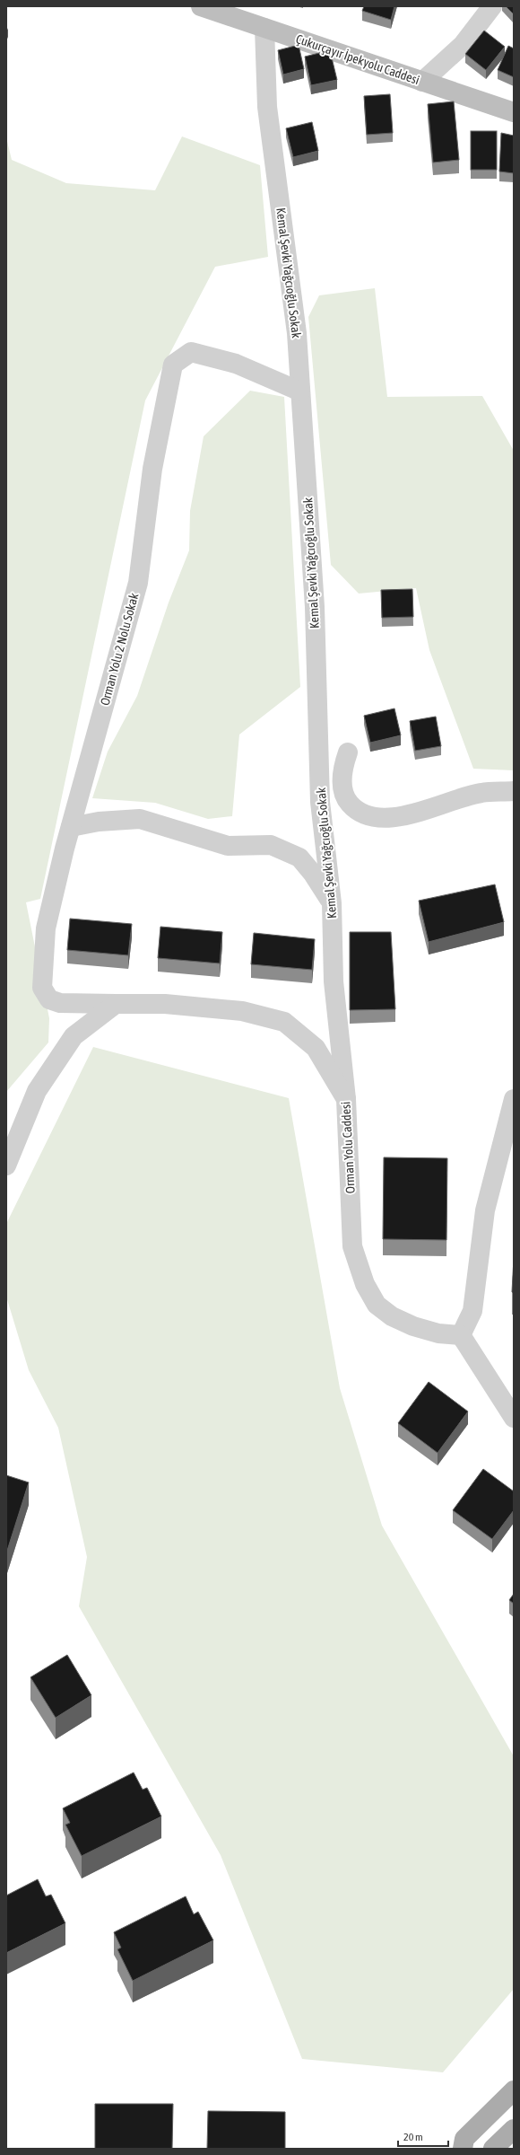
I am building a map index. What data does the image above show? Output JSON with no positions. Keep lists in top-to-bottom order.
{
  "streets": {
    "street": [
      "Çukurçayır İpekyolu Caddesi",
      "Kemal Şevki Yağcıoğlu Sokak",
      "Orman Yolu 2 Nolu Sokak",
      "Orman Yolu Caddesi"
    ]
  },
  "crossings": [
    ["Çukurçayır İpekyolu Caddesi", "Kemal Şevki Yağcıoğlu Sokak"],
    ["Kemal Şevki Yağcıoğlu Sokak", "Orman Yolu 2 Nolu Sokak"],
    ["Kemal Şevki Yağcıoğlu Sokak", "Orman Yolu Caddesi"],
    ["Orman Yolu 2 Nolu Sokak", "Orman Yolu Caddesi"]
  ],
  "scale_bar": "20 m"
}
